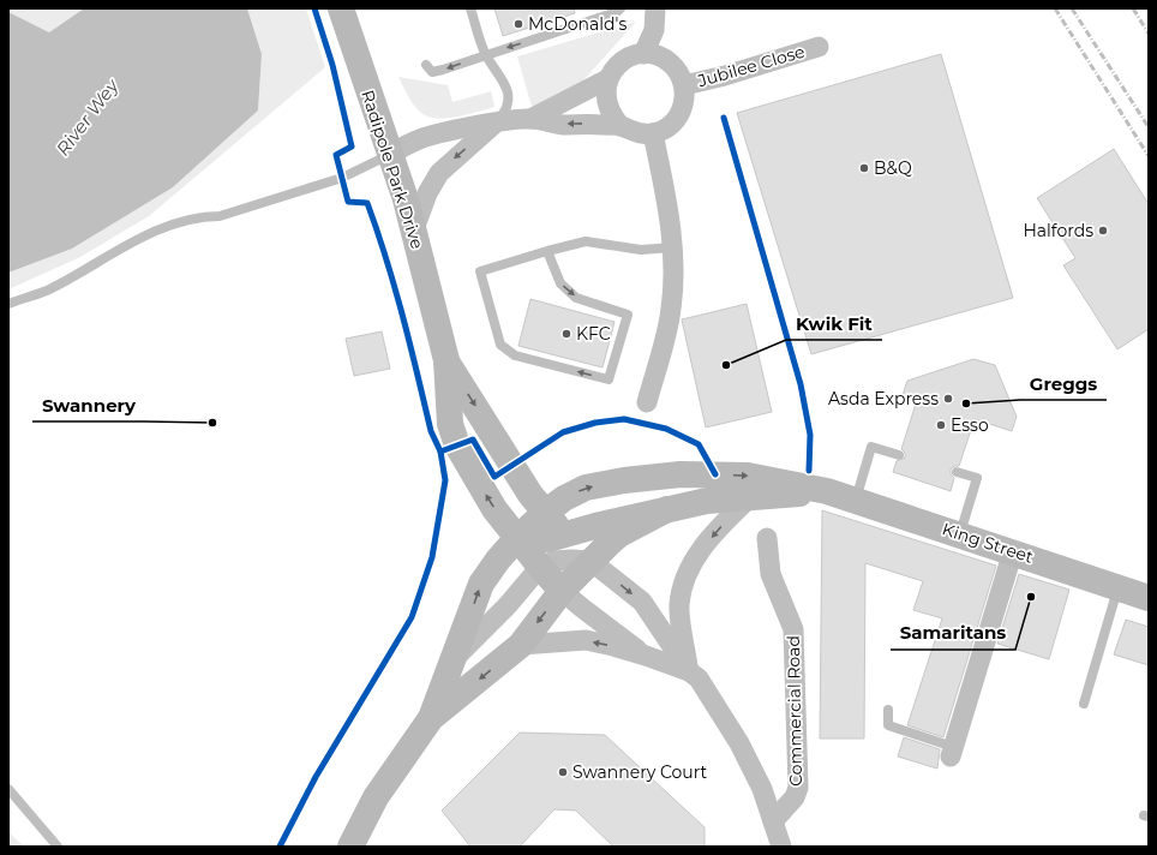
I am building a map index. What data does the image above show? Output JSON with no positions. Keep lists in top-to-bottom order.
{
  "streets": {
    "main road": ["Radipole Park Drive", "King Street", "Commercial Road"],
    "street": ["Jubilee Close"]
  },
  "crossings": [
    ["Radipole Park Drive", "Commercial Road"],
    ["King Street", "Commercial Road"]
  ],
  "water": ["River Wey"],
  "places": [
    "McDonald's",
    "B&Q",
    "Halfords",
    "KFC",
    "Kwik Fit",
    "Asda Express",
    "Greggs",
    "Swannery",
    "Esso",
    "Samaritans",
    "Swannery Court"
  ]
}
